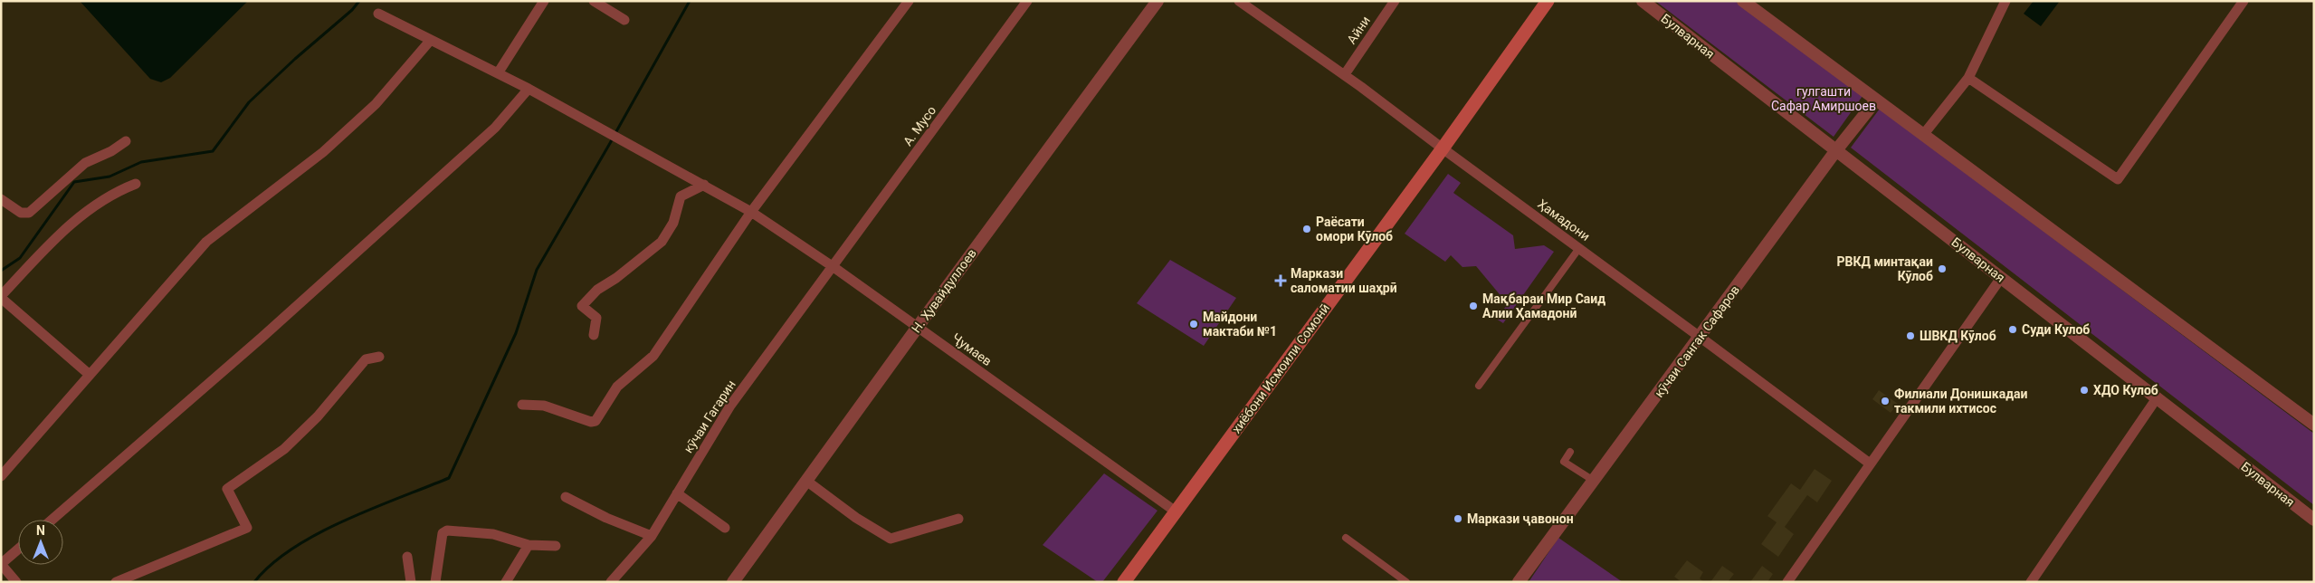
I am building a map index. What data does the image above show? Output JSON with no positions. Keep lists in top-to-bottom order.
{
  "streets": {
    "main road": ["хиёбони Исмоили Сомонӣ"],
    "street": [
      "Айни",
      "Булварная",
      "А. Мусо",
      "Ҳамадони",
      "Н. Ҳувайдуллоев",
      "кӯчаи Сангак Сафаров",
      "Ҷумаев",
      "кӯчаи Гагарин"
    ]
  },
  "crossings": [
    ["Айни", "Ҳамадони"],
    ["Булварная", "кӯчаи Сангак Сафаров"],
    ["А. Мусо", "Ҷумаев"],
    ["А. Мусо", "кӯчаи Гагарин"],
    ["Ҳамадони", "кӯчаи Сангак Сафаров"],
    ["Ҳамадони", "хиёбони Исмоили Сомонӣ"],
    ["Н. Ҳувайдуллоев", "Ҷумаев"],
    ["Ҷумаев", "хиёбони Исмоили Сомонӣ"],
    ["Ҷумаев", "кӯчаи Гагарин"]
  ],
  "parks": ["гулгашти Сафар Амиршоев"],
  "places": {
    "other": [
      "Раёсати омори Кӯлоб",
      "РВКД минтақаи Кӯлоб",
      "Мақбараи Мир Саид Алии Ҳамадонӣ",
      "Майдони мактаби №1",
      "Суди Кулоб",
      "ШВКД Кӯлоб",
      "ХДО Кулоб",
      "Филиали Донишкадаи такмили ихтисос",
      "Маркази ҷавонон"
    ],
    "health": ["Маркази саломатии шаҳрӣ"]
  },
  "north": "top"
}
